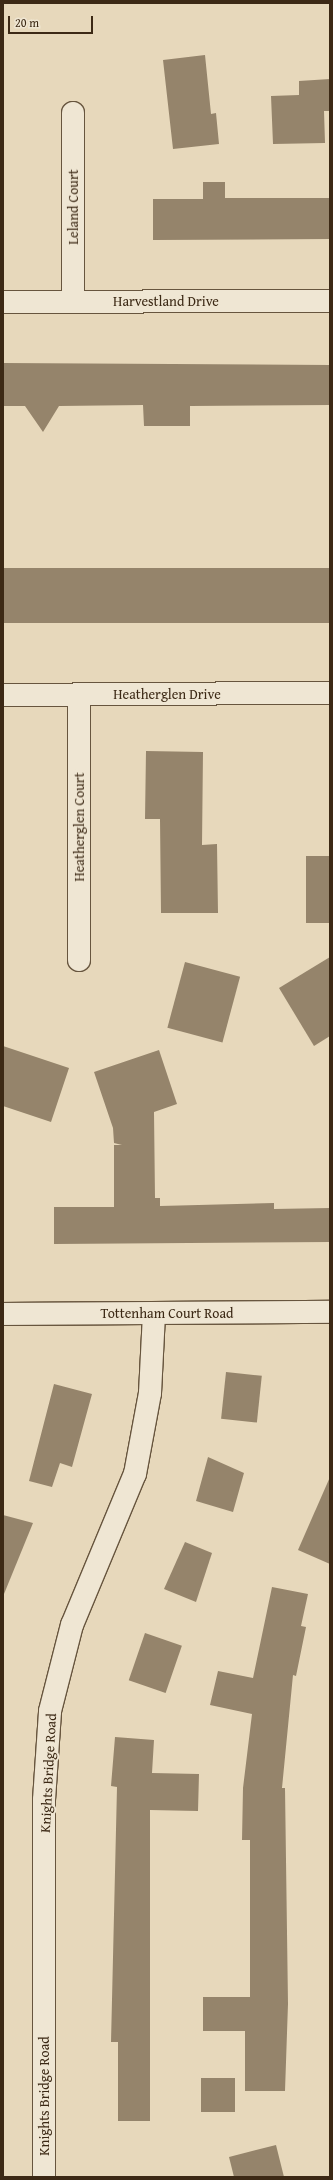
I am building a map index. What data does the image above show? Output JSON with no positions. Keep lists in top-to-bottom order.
{
  "streets": {
    "street": [
      "Leland Court",
      "Harvestland Drive",
      "Heatherglen Drive",
      "Heatherglen Court",
      "Tottenham Court Road",
      "Knights Bridge Road"
    ]
  },
  "crossings": [
    ["Leland Court", "Harvestland Drive"],
    ["Heatherglen Drive", "Heatherglen Court"],
    ["Tottenham Court Road", "Knights Bridge Road"]
  ],
  "scale_bar": "20 m"
}
